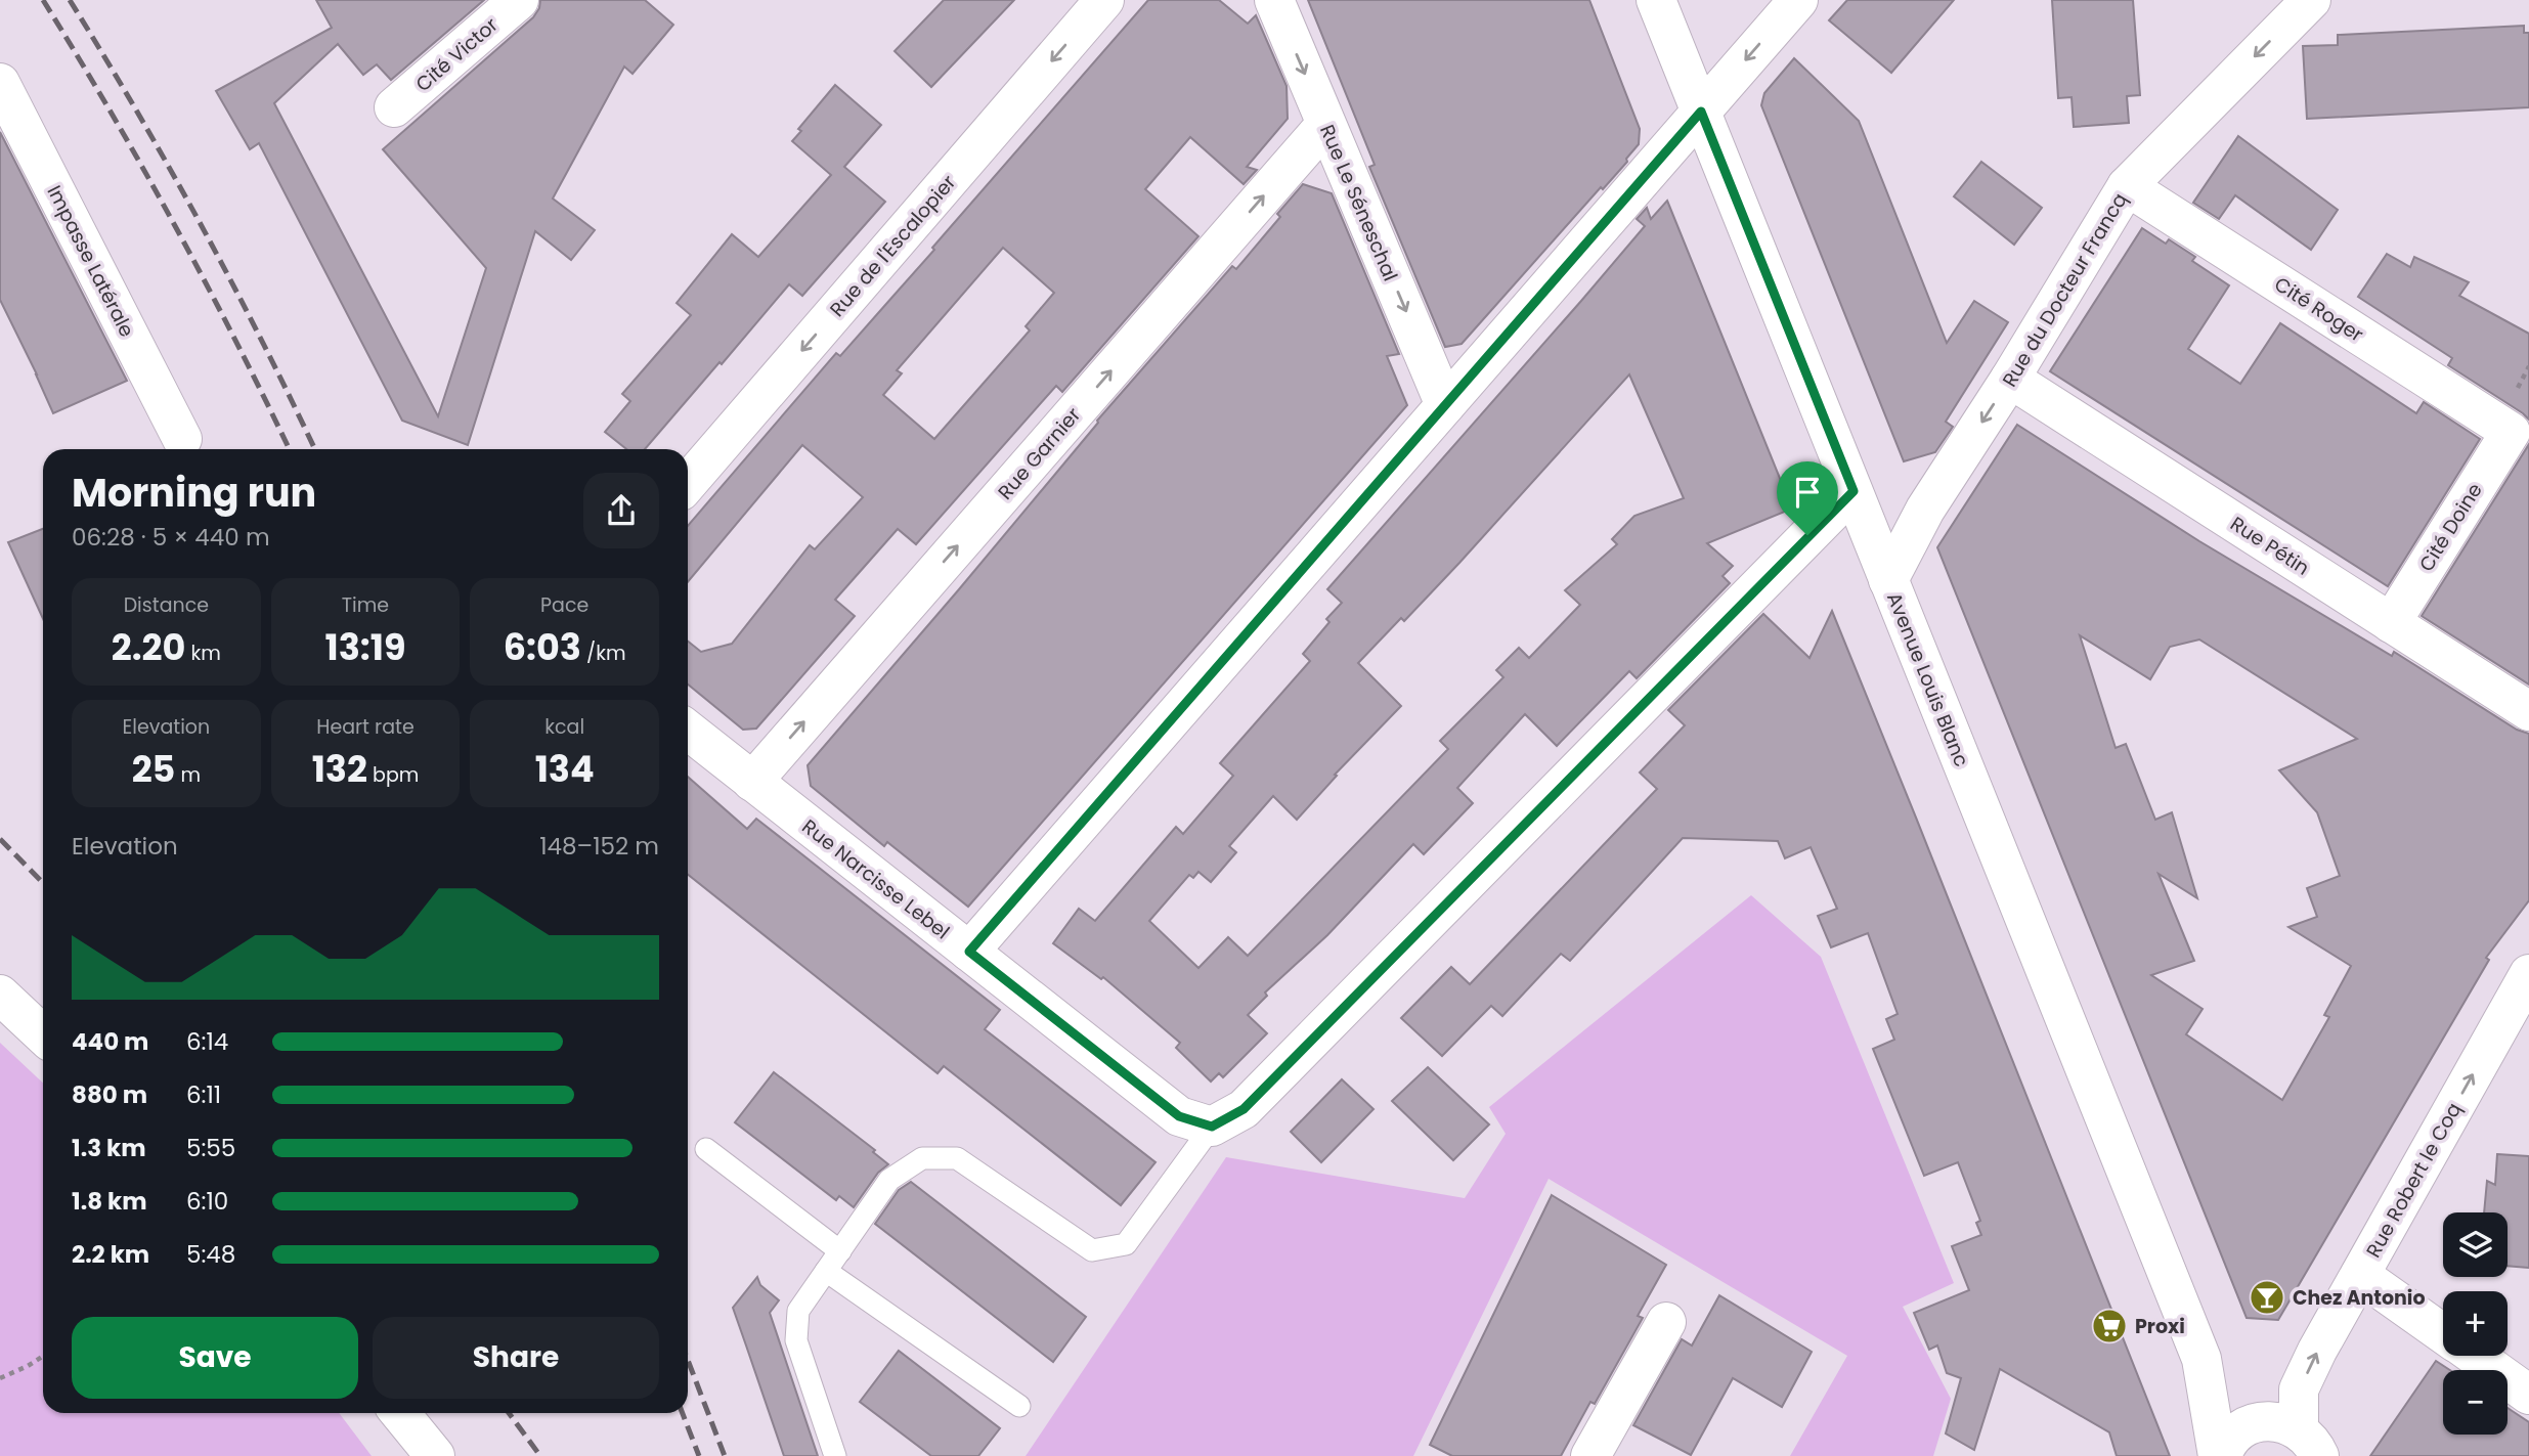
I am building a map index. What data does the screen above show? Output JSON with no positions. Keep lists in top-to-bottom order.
{
  "streets": {
    "street": [
      "Cité Victor",
      "Rue Le Séneschal",
      "Rue de l'Escalopier",
      "Impasse Latérale",
      "Rue du Docteur Francq",
      "Cité Roger",
      "Rue Garnier",
      "Cité Doine",
      "Rue Pétin",
      "Avenue Louis Blanc",
      "Rue Narcisse Lebel",
      "Rue Robert le Coq"
    ]
  },
  "crossings": [
    ["Rue Le Séneschal", "Rue Garnier"],
    ["Rue du Docteur Francq", "Cité Roger"],
    ["Rue du Docteur Francq", "Rue Pétin"],
    ["Rue du Docteur Francq", "Avenue Louis Blanc"],
    ["Cité Roger", "Cité Doine"],
    ["Rue Garnier", "Rue Narcisse Lebel"],
    ["Cité Doine", "Rue Pétin"],
    ["Avenue Louis Blanc", "Rue Robert le Coq"]
  ],
  "one_way": [
    "Rue Le Séneschal",
    "Rue de l'Escalopier",
    "Rue du Docteur Francq",
    "Rue Robert le Coq"
  ],
  "places": {
    "bar": ["Chez Antonio"],
    "supermarket": ["Proxi"]
  },
  "page": {
    "heading": ["Morning run", "06:28 · 5 × 440 m"],
    "stats": [
      ["Distance", "2.20 km"],
      ["Time", "13:19"],
      ["Pace", "6:03 /km"],
      ["Elevation", "25 m"],
      ["Heart rate", "132 bpm"],
      ["kcal", "134"]
    ],
    "chart": ["Elevation", "148–152 m"],
    "list": [
      {
        "name": "440 m",
        "note": "6:14"
      },
      {
        "name": "880 m",
        "note": "6:11"
      },
      {
        "name": "1.3 km",
        "note": "5:55"
      },
      {
        "name": "1.8 km",
        "note": "6:10"
      },
      {
        "name": "2.2 km",
        "note": "5:48"
      }
    ],
    "map_buttons": ["+", "−"],
    "buttons": ["Save", "Share"]
  }
}
